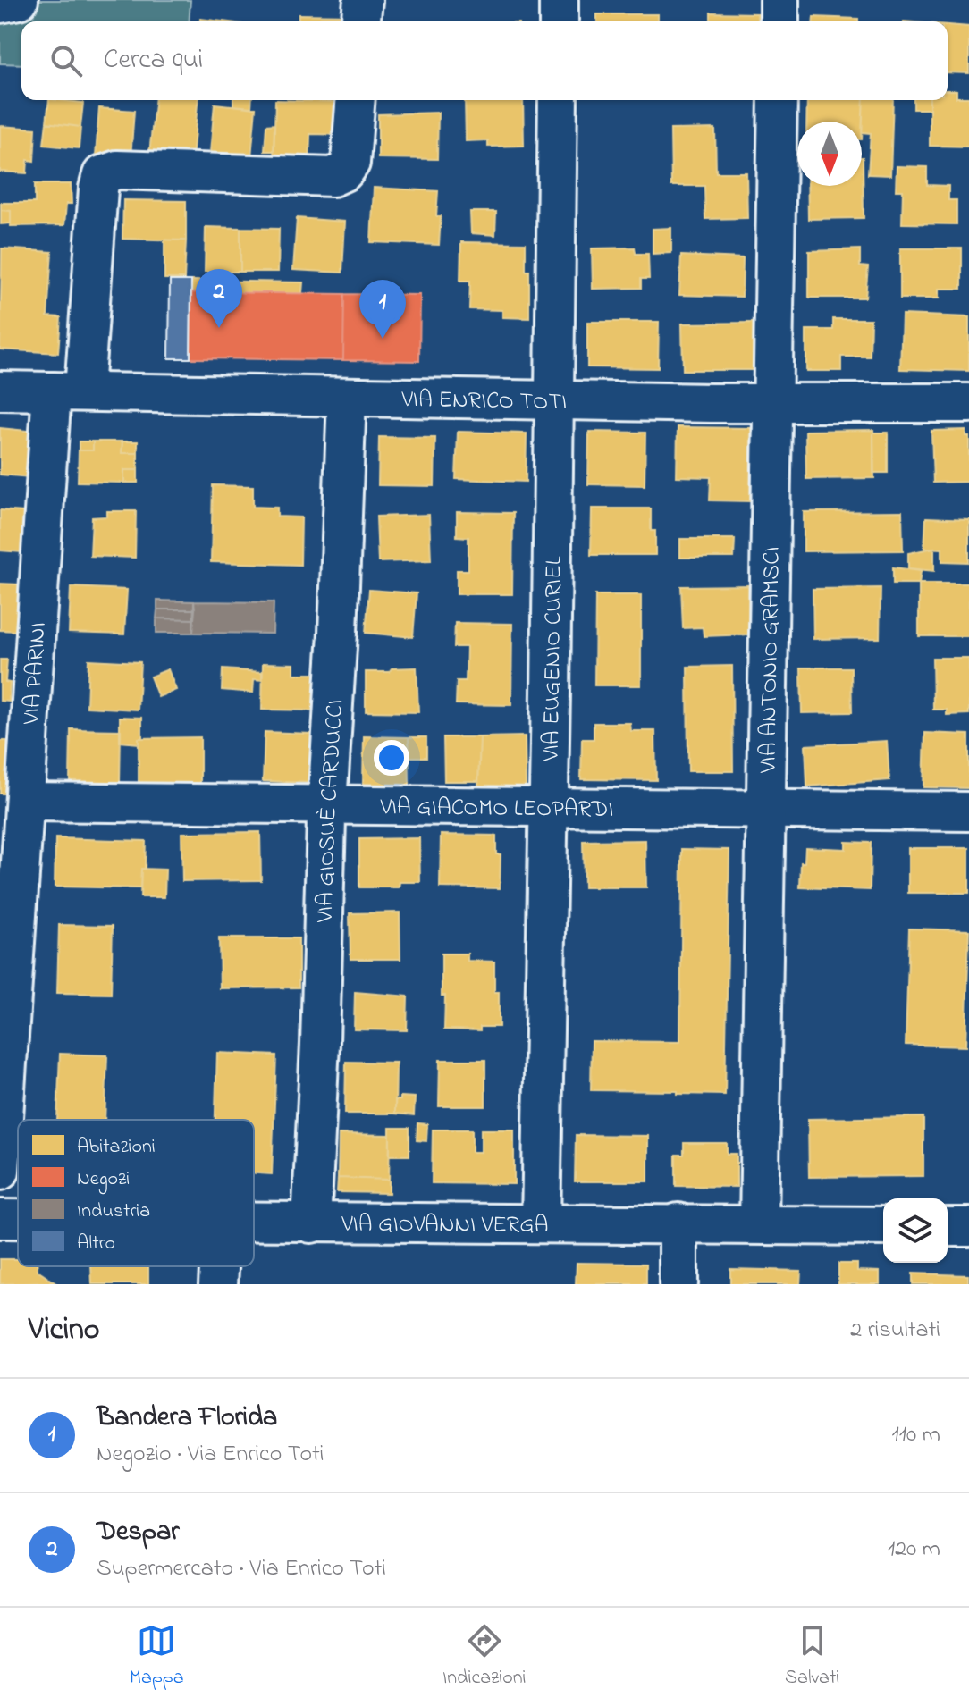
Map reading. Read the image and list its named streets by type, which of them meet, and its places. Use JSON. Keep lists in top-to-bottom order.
{
  "streets": {
    "street": [
      "VIA ENRICO TOTI",
      "VIA EUGENIO CURIEL",
      "VIA ANTONIO GRAMSCI",
      "VIA PARINI",
      "VIA GIACOMO LEOPARDI",
      "VIA GIOSUÈ CARDUCCI",
      "VIA GIOVANNI VERGA"
    ]
  },
  "crossings": [
    ["VIA ENRICO TOTI", "VIA EUGENIO CURIEL"],
    ["VIA ENRICO TOTI", "VIA ANTONIO GRAMSCI"],
    ["VIA ENRICO TOTI", "VIA PARINI"],
    ["VIA ENRICO TOTI", "VIA GIOSUÈ CARDUCCI"],
    ["VIA EUGENIO CURIEL", "VIA GIACOMO LEOPARDI"],
    ["VIA EUGENIO CURIEL", "VIA GIOVANNI VERGA"],
    ["VIA ANTONIO GRAMSCI", "VIA GIACOMO LEOPARDI"],
    ["VIA ANTONIO GRAMSCI", "VIA GIOVANNI VERGA"],
    ["VIA PARINI", "VIA GIACOMO LEOPARDI"],
    ["VIA GIACOMO LEOPARDI", "VIA GIOSUÈ CARDUCCI"],
    ["VIA GIOSUÈ CARDUCCI", "VIA GIOVANNI VERGA"]
  ],
  "legend": [
    "Abitazioni",
    "Negozi",
    "Industria",
    "Altro"
  ],
  "north": "bottom",
  "page": {
    "search": "Cerca qui",
    "pins": ["2", "1"],
    "heading": ["Vicino", "2 risultati"],
    "list": [
      {
        "mark": "1",
        "name": "Bandera Florida",
        "note": "Negozio · Via Enrico Toti",
        "value": "110 m"
      },
      {
        "mark": "2",
        "name": "Despar",
        "note": "Supermercato · Via Enrico Toti",
        "value": "120 m"
      }
    ],
    "nav": ["Mappa", "Indicazioni", "Salvati"]
  }
}
